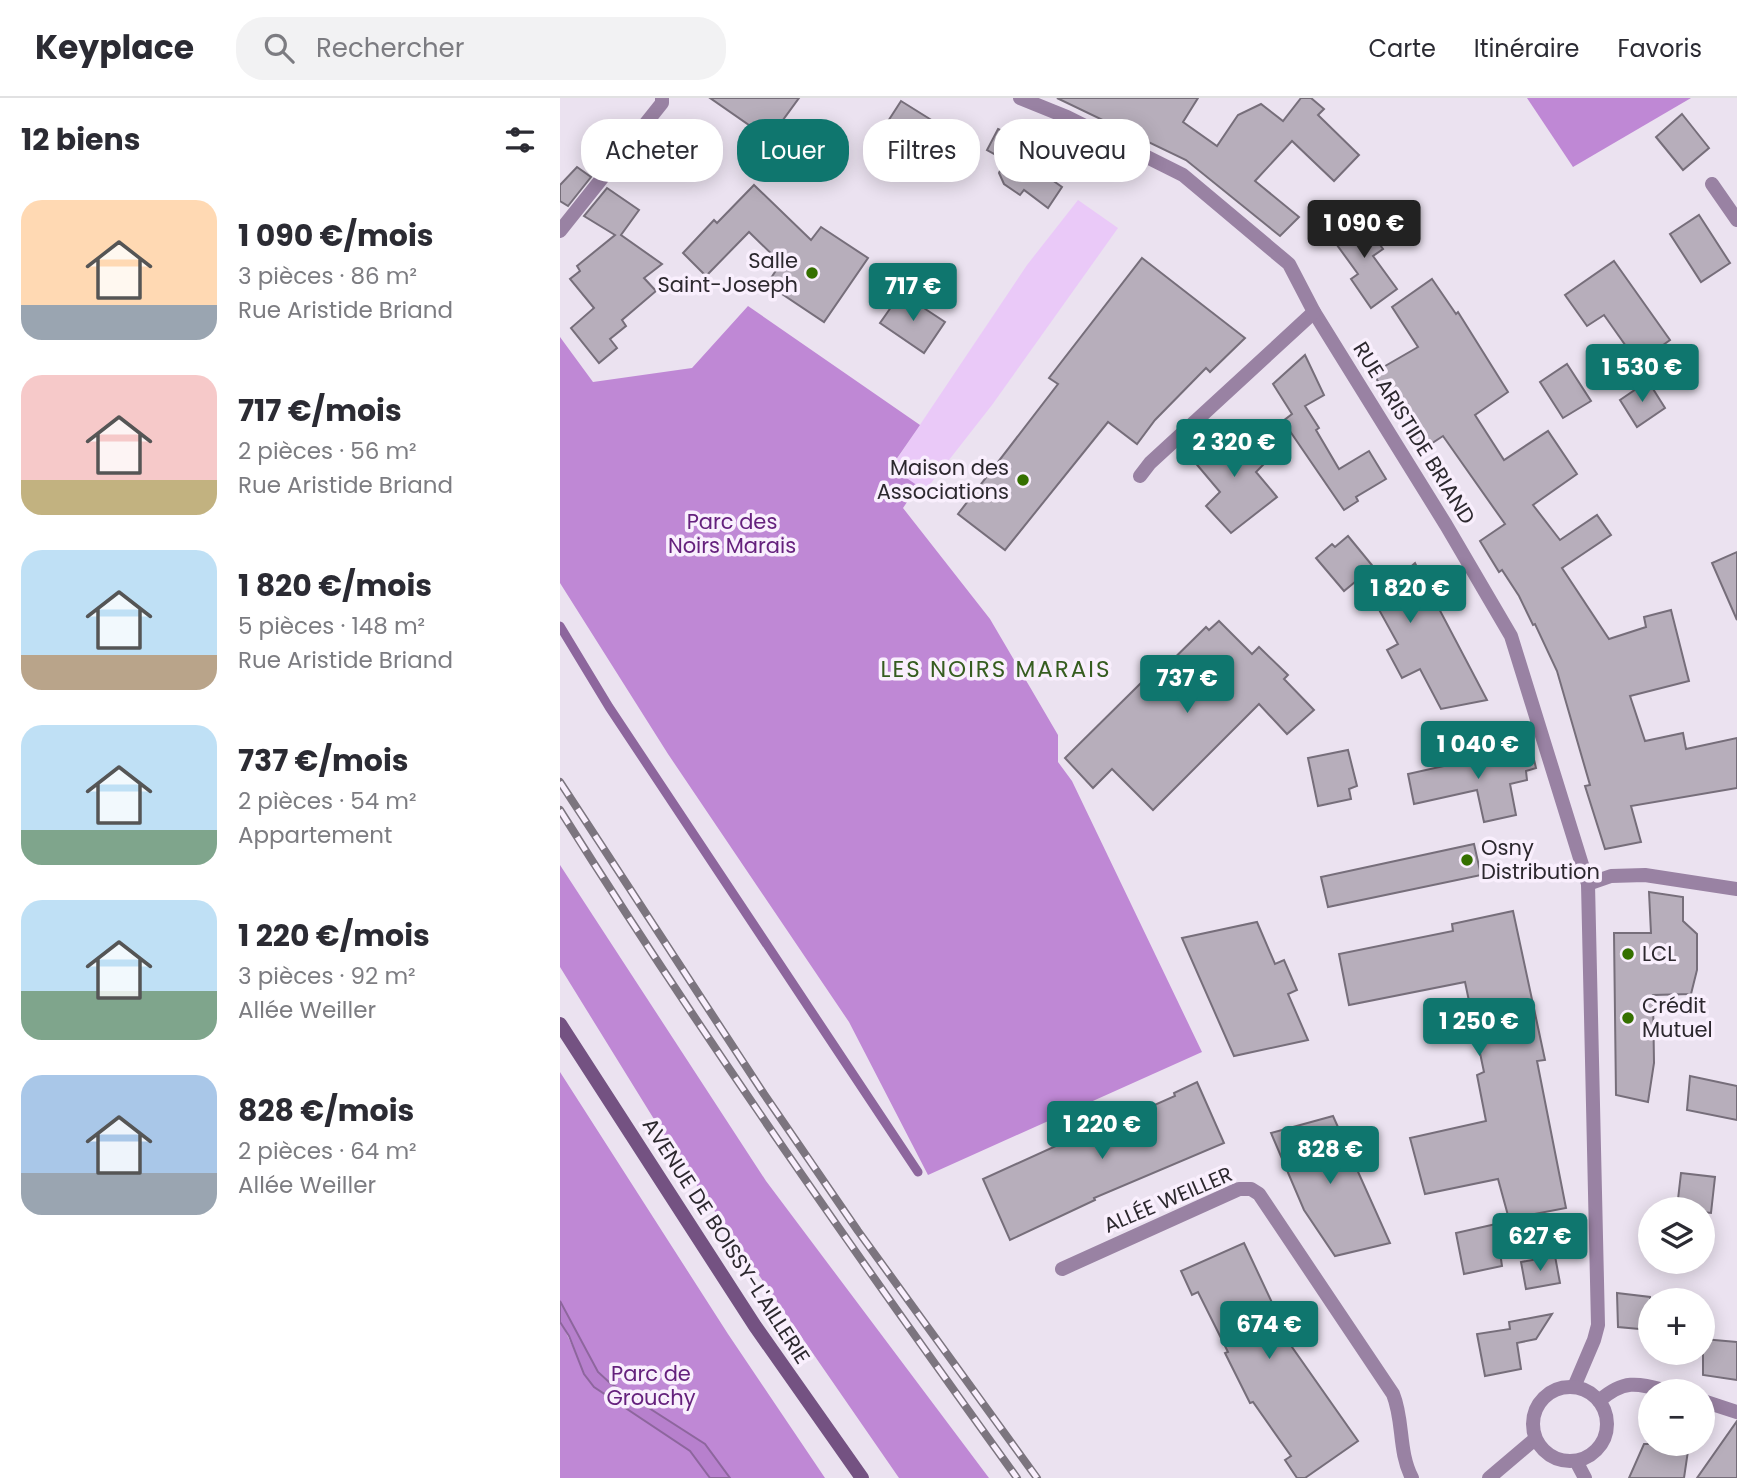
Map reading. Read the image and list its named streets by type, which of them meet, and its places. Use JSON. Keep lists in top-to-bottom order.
{
  "streets": {
    "main road": ["AVENUE DE BOISSY-L'AILLERIE"],
    "street": ["RUE ARISTIDE BRIAND", "ALLÉE WEILLER"]
  },
  "districts": ["LES NOIRS MARAIS"],
  "parks": ["Parc des Noirs Marais", "Parc de Grouchy"],
  "places": [
    "Salle Saint-Joseph",
    "Maison des Associations",
    "Osny Distribution",
    "LCL",
    "Crédit Mutuel"
  ],
  "page": {
    "header": "Keyplace",
    "search": "Rechercher",
    "nav": ["Carte", "Itinéraire", "Favoris"],
    "heading": "12 biens",
    "chip": [
      "Acheter",
      "Louer",
      "Filtres",
      "Nouveau"
    ],
    "list": [
      {
        "name": "1 090 €/mois",
        "note": "3 pièces · 86 m² · Rue Aristide Briand"
      },
      {
        "name": "717 €/mois",
        "note": "2 pièces · 56 m² · Rue Aristide Briand"
      },
      {
        "name": "1 820 €/mois",
        "note": "5 pièces · 148 m² · Rue Aristide Briand"
      },
      {
        "name": "737 €/mois",
        "note": "2 pièces · 54 m² · Appartement"
      },
      {
        "name": "1 220 €/mois",
        "note": "3 pièces · 92 m² · Allée Weiller"
      },
      {
        "name": "828 €/mois",
        "note": "2 pièces · 64 m² · Allée Weiller"
      }
    ],
    "price": [
      "1 090 €",
      "717 €",
      "1 530 €",
      "2 320 €",
      "1 820 €",
      "737 €",
      "1 040 €",
      "1 250 €",
      "1 220 €",
      "828 €",
      "627 €",
      "674 €"
    ],
    "map_buttons": ["+", "−"]
  }
}
